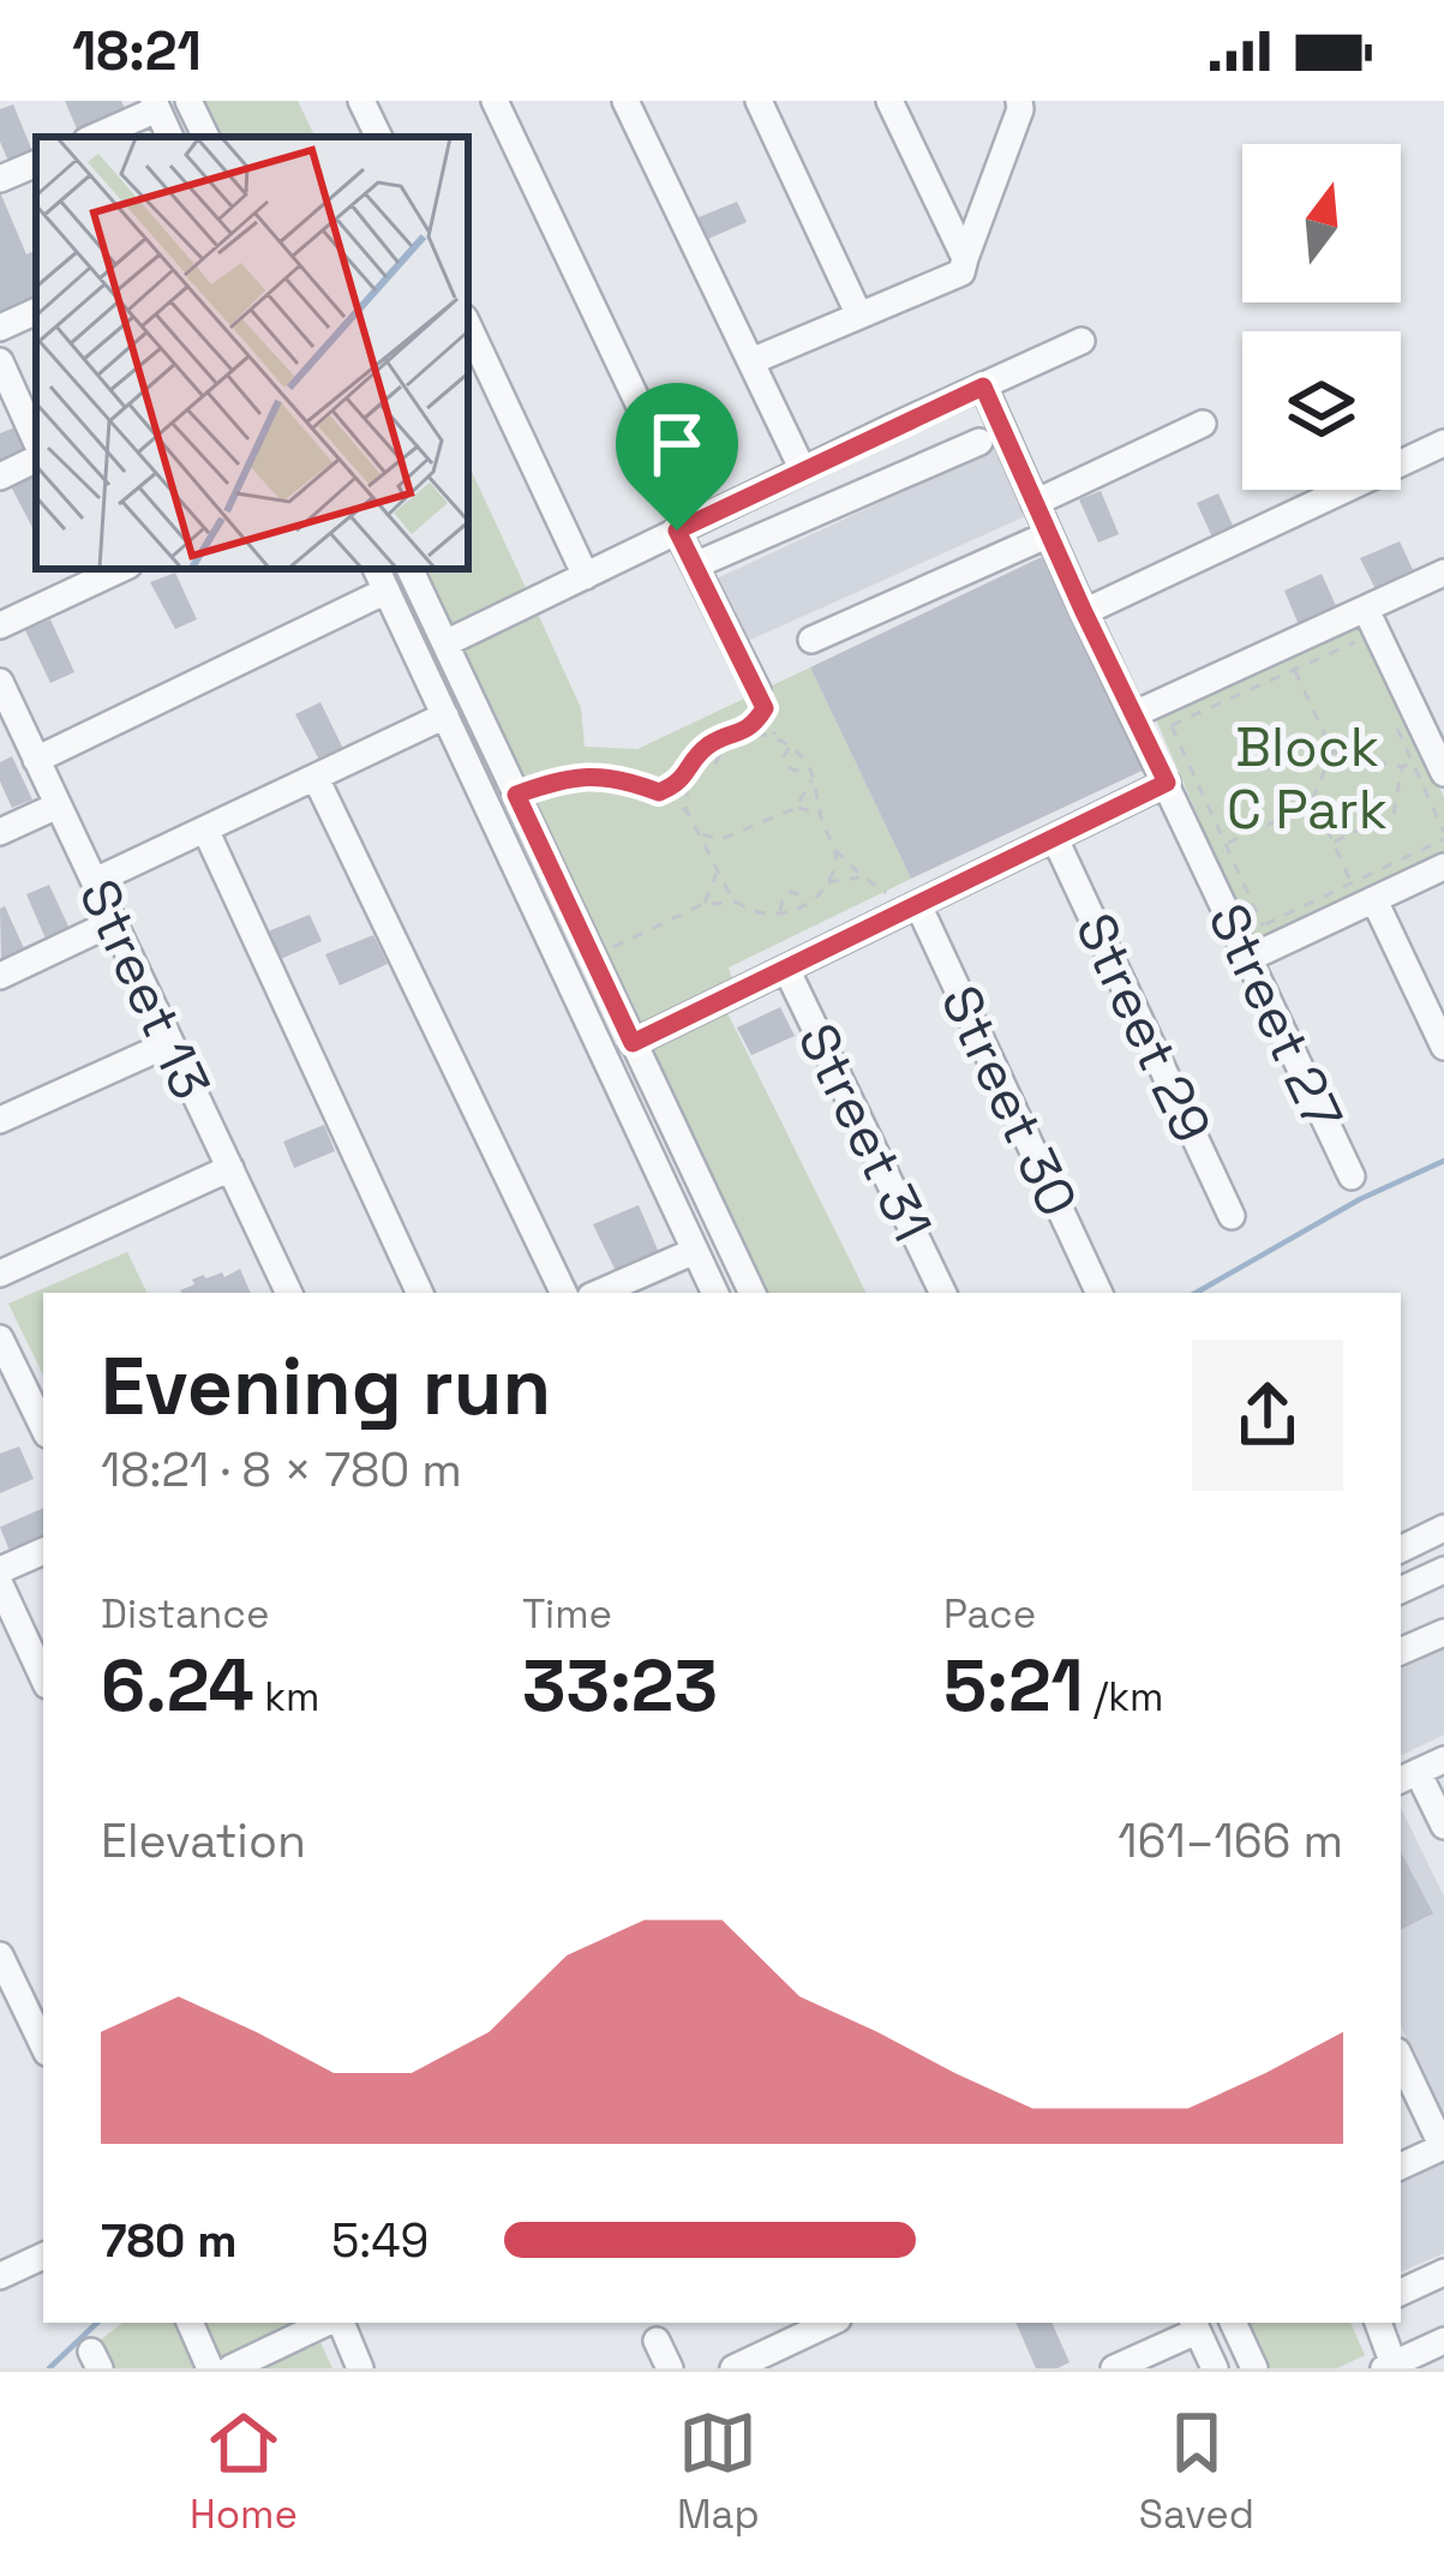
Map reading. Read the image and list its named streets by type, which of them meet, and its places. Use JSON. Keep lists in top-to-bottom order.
{
  "streets": {
    "street": [
      "Street 13",
      "Street 27",
      "Street 29",
      "Street 30",
      "Street 31"
    ]
  },
  "parks": ["Block C Park"],
  "north": "top",
  "page": {
    "status": "18:21",
    "heading": ["Evening run", "18:21 · 8 × 780 m"],
    "stats": [
      ["Distance", "6.24 km"],
      ["Time", "33:23"],
      ["Pace", "5:21 /km"]
    ],
    "chart": ["Elevation", "161–166 m"],
    "list": [
      {
        "name": "780 m",
        "note": "5:49"
      }
    ],
    "tabs": ["Home", "Map", "Saved"]
  }
}
